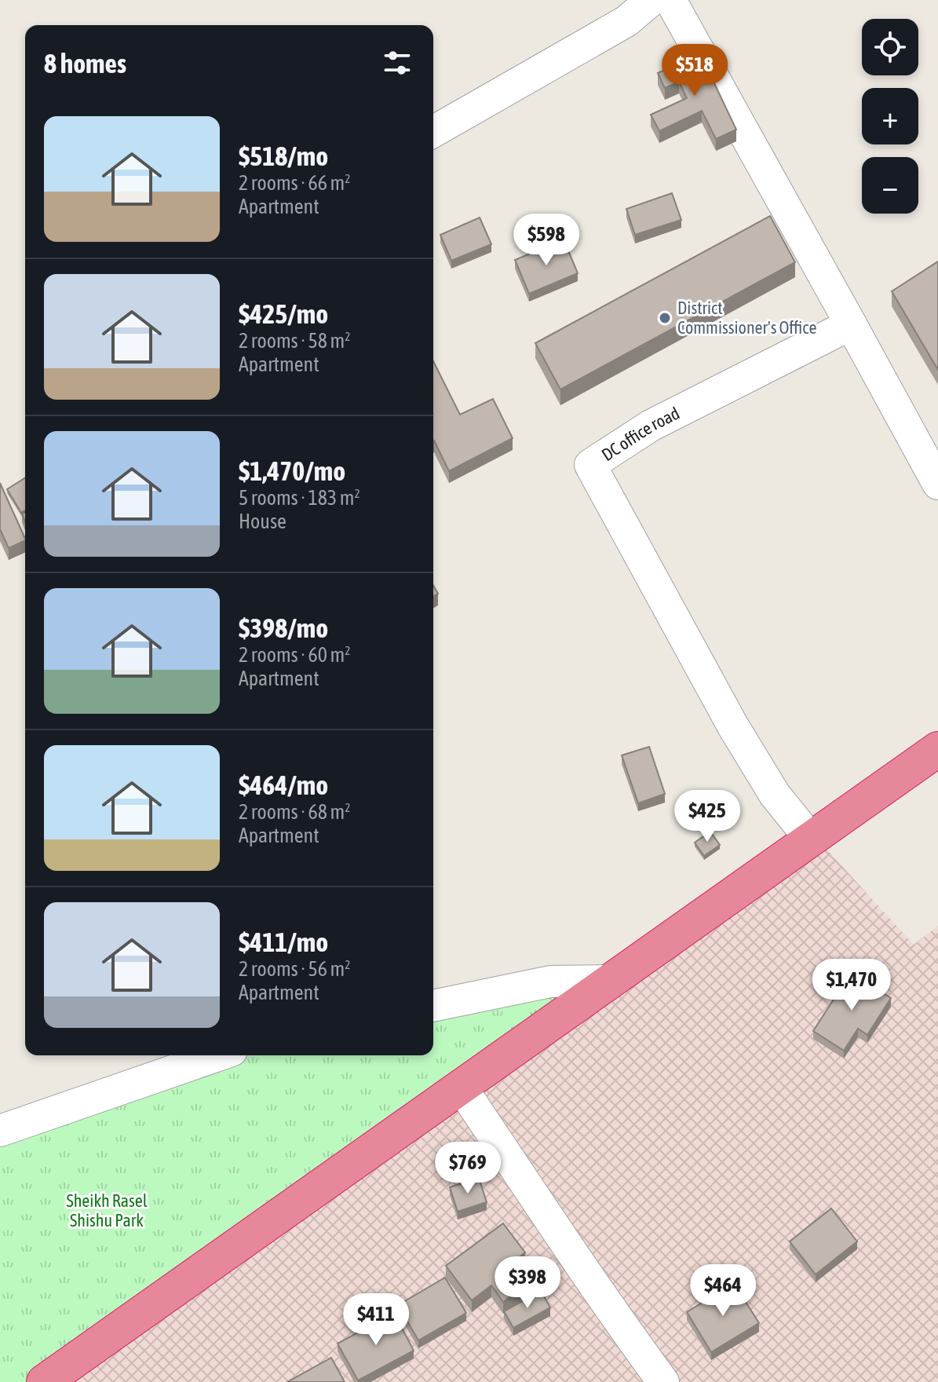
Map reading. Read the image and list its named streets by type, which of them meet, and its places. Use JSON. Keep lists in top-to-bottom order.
{
  "streets": {
    "street": ["DC office road"]
  },
  "parks": ["Sheikh Rasel Shishu Park"],
  "places": ["District Commissioner's Office"],
  "page": {
    "map_buttons": ["+", "−"],
    "heading": "8 homes",
    "price": [
      "$518",
      "$598",
      "$425",
      "$1,470",
      "$769",
      "$398",
      "$464",
      "$411"
    ],
    "list": [
      {
        "name": "$518/mo",
        "note": "2 rooms · 66 m² · Apartment"
      },
      {
        "name": "$425/mo",
        "note": "2 rooms · 58 m² · Apartment"
      },
      {
        "name": "$1,470/mo",
        "note": "5 rooms · 183 m² · House"
      },
      {
        "name": "$398/mo",
        "note": "2 rooms · 60 m² · Apartment"
      },
      {
        "name": "$464/mo",
        "note": "2 rooms · 68 m² · Apartment"
      },
      {
        "name": "$411/mo",
        "note": "2 rooms · 56 m² · Apartment"
      }
    ]
  }
}
